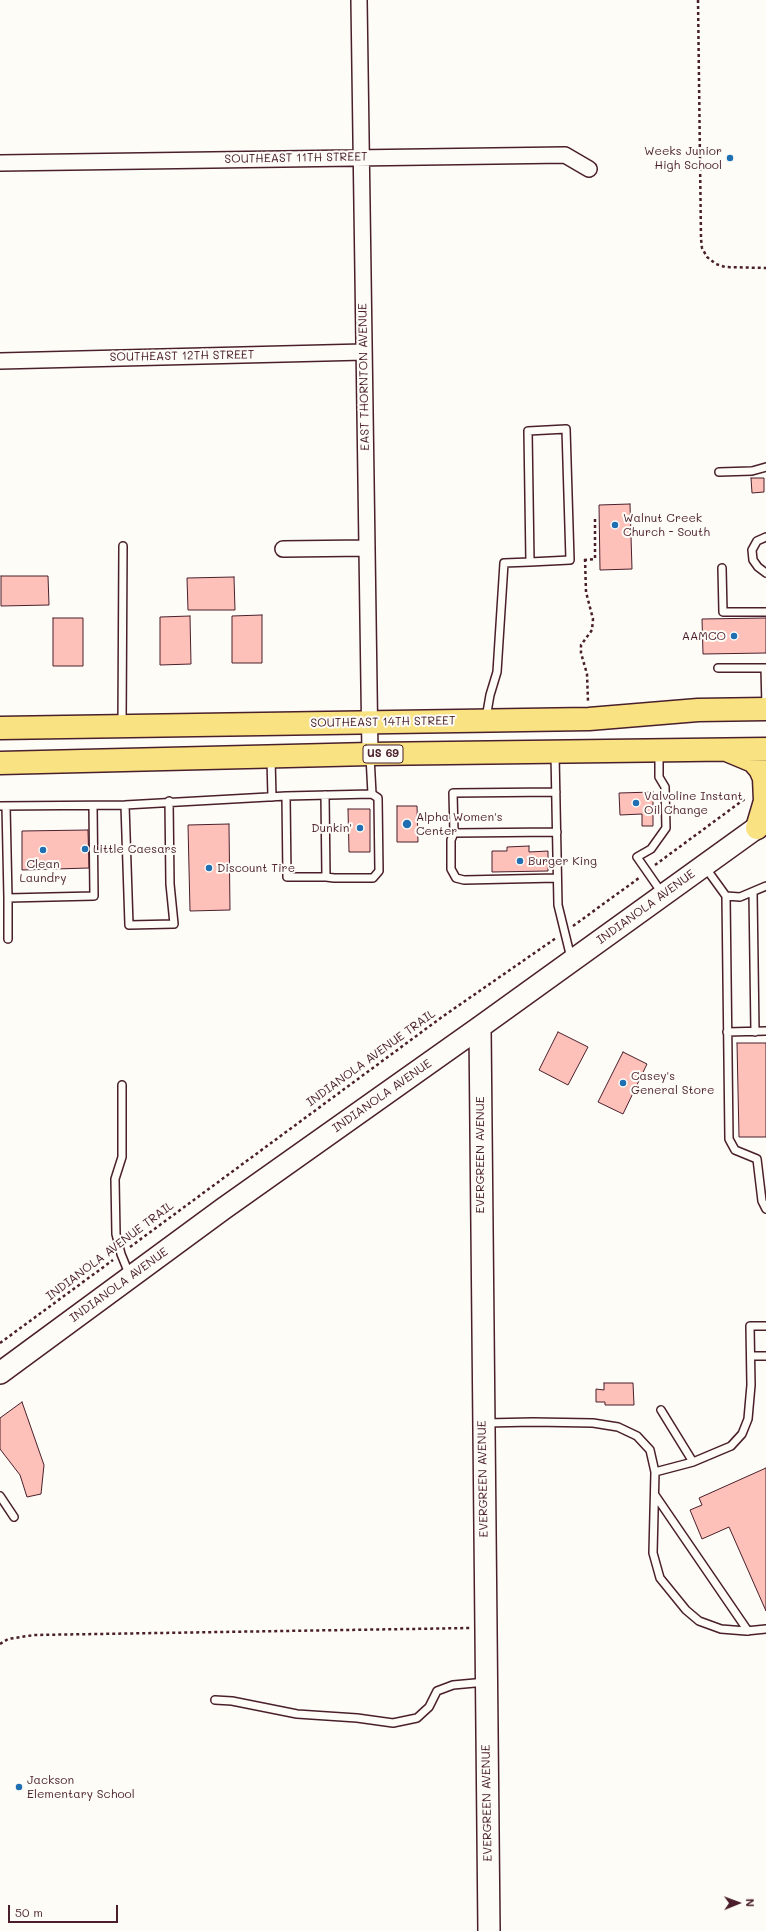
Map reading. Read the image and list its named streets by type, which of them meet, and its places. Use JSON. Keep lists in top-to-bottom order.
{
  "streets": {
    "main road": [
      "SOUTHEAST 14TH STREET",
      "US 69",
      "INDIANOLA AVENUE",
      "EVERGREEN AVENUE"
    ],
    "street": ["SOUTHEAST 11TH STREET", "SOUTHEAST 12TH STREET", "EAST THORNTON AVENUE"],
    "path": ["INDIANOLA AVENUE TRAIL"]
  },
  "crossings": [
    ["SOUTHEAST 11TH STREET", "EAST THORNTON AVENUE"],
    ["SOUTHEAST 12TH STREET", "EAST THORNTON AVENUE"],
    ["EAST THORNTON AVENUE", "SOUTHEAST 14TH STREET"],
    ["EAST THORNTON AVENUE", "US 69"],
    ["INDIANOLA AVENUE", "EVERGREEN AVENUE"]
  ],
  "places": [
    "Weeks Junior High School",
    "Walnut Creek Church - South",
    "AAMCO",
    "Valvoline Instant Oil Change",
    "Alpha Women's Center",
    "Dunkin'",
    "Little Caesars",
    "Clean Laundry",
    "Burger King",
    "Discount Tire",
    "Casey's General Store",
    "Jackson Elementary School"
  ],
  "scale_bar": "50 m",
  "north": "right"
}
